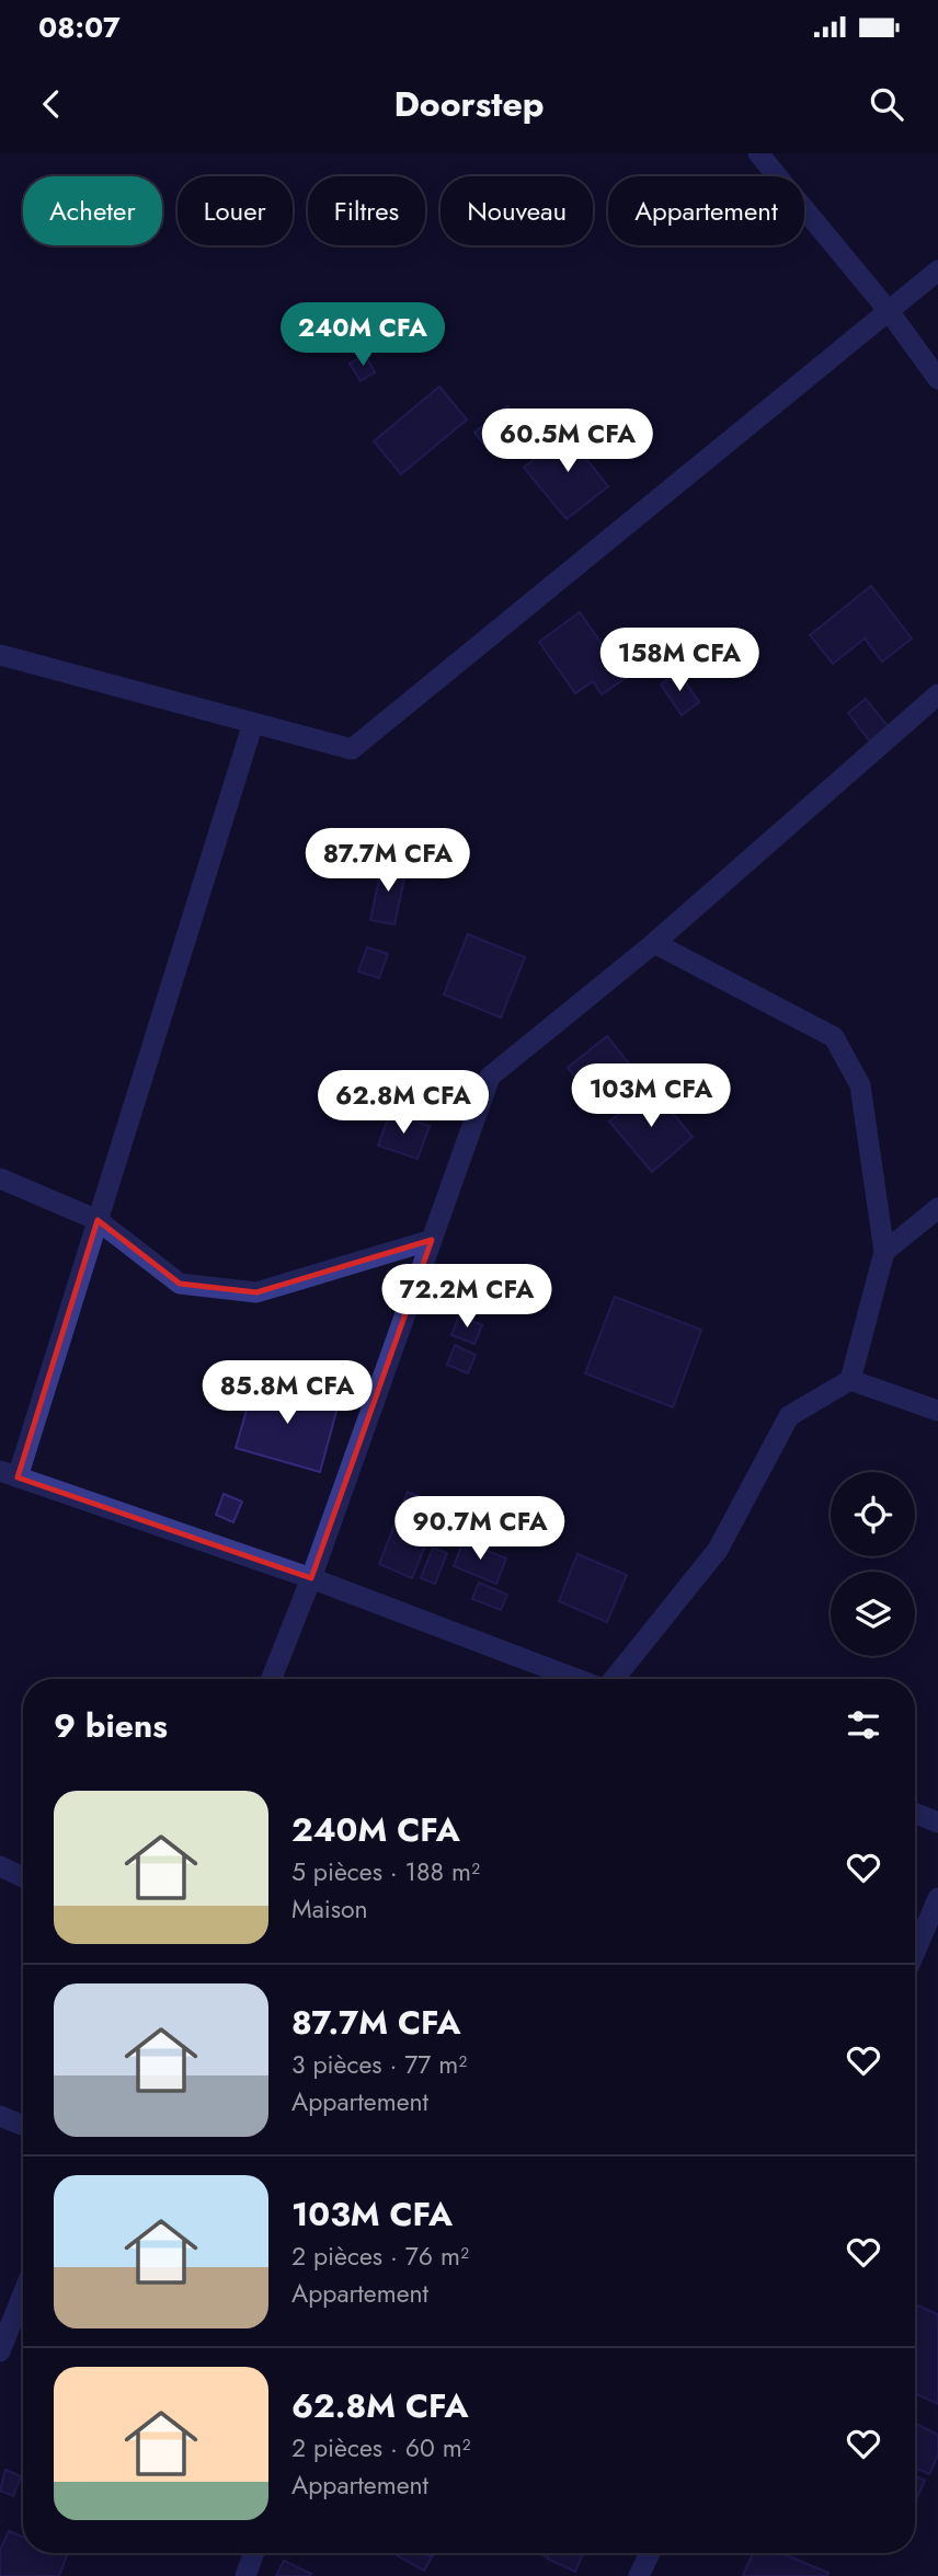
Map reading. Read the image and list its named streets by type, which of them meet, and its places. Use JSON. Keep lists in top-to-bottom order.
{
  "page": {
    "status": "08:07",
    "header": "Doorstep",
    "chip": [
      "Acheter",
      "Louer",
      "Filtres",
      "Nouveau",
      "Appartement"
    ],
    "price": [
      "240M CFA",
      "60.5M CFA",
      "158M CFA",
      "87.7M CFA",
      "103M CFA",
      "62.8M CFA",
      "72.2M CFA",
      "85.8M CFA",
      "90.7M CFA"
    ],
    "heading": "9 biens",
    "list": [
      {
        "name": "240M CFA",
        "note": "5 pièces · 188 m² · Maison"
      },
      {
        "name": "87.7M CFA",
        "note": "3 pièces · 77 m² · Appartement"
      },
      {
        "name": "103M CFA",
        "note": "2 pièces · 76 m² · Appartement"
      },
      {
        "name": "62.8M CFA",
        "note": "2 pièces · 60 m² · Appartement"
      }
    ]
  }
}
